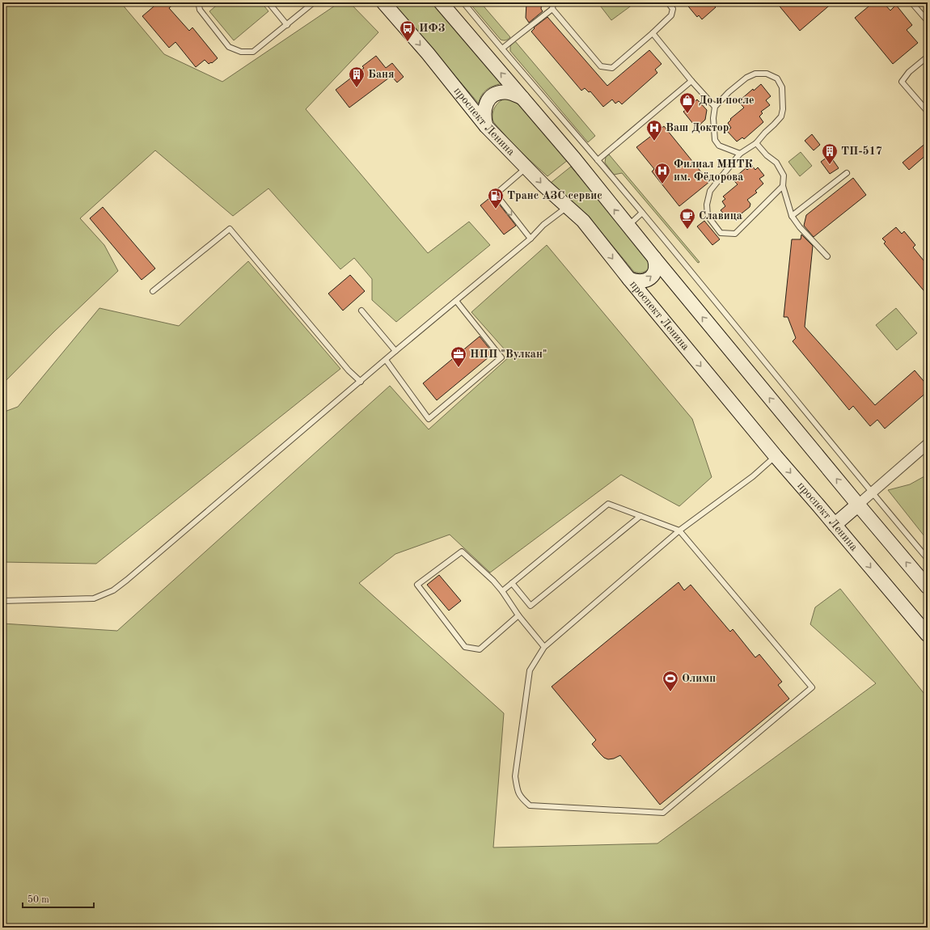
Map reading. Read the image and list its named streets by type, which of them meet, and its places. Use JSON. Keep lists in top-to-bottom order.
{
  "streets": {
    "main road": ["проспект Ленина"]
  },
  "places": {
    "bus stop": ["ИФЗ"],
    "building": ["Баня", "ТП-517"],
    "shop": ["До и после"],
    "hospital": ["Ваш Доктор", "Филиал МНТК им. Фёдорова"],
    "fuel station": ["Транс АЗС сервис"],
    "cafe": ["Славица"],
    "office": ["НПП \"Вулкан\""],
    "sports": ["Олимп"]
  },
  "scale_bar": "50 m"
}
